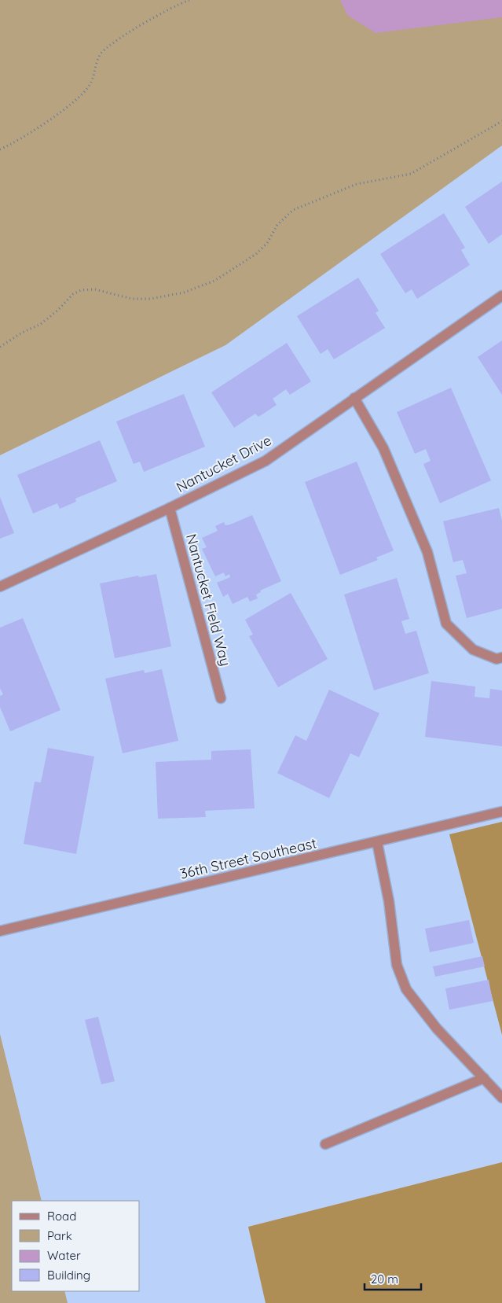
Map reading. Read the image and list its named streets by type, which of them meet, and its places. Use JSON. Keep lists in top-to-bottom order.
{
  "streets": {
    "street": ["Nantucket Drive", "Nantucket Field Way", "36th Street Southeast"]
  },
  "crossings": [
    ["Nantucket Drive", "Nantucket Field Way"]
  ],
  "legend": [
    "Road",
    "Park",
    "Water",
    "Building"
  ],
  "scale_bar": "20 m"
}
